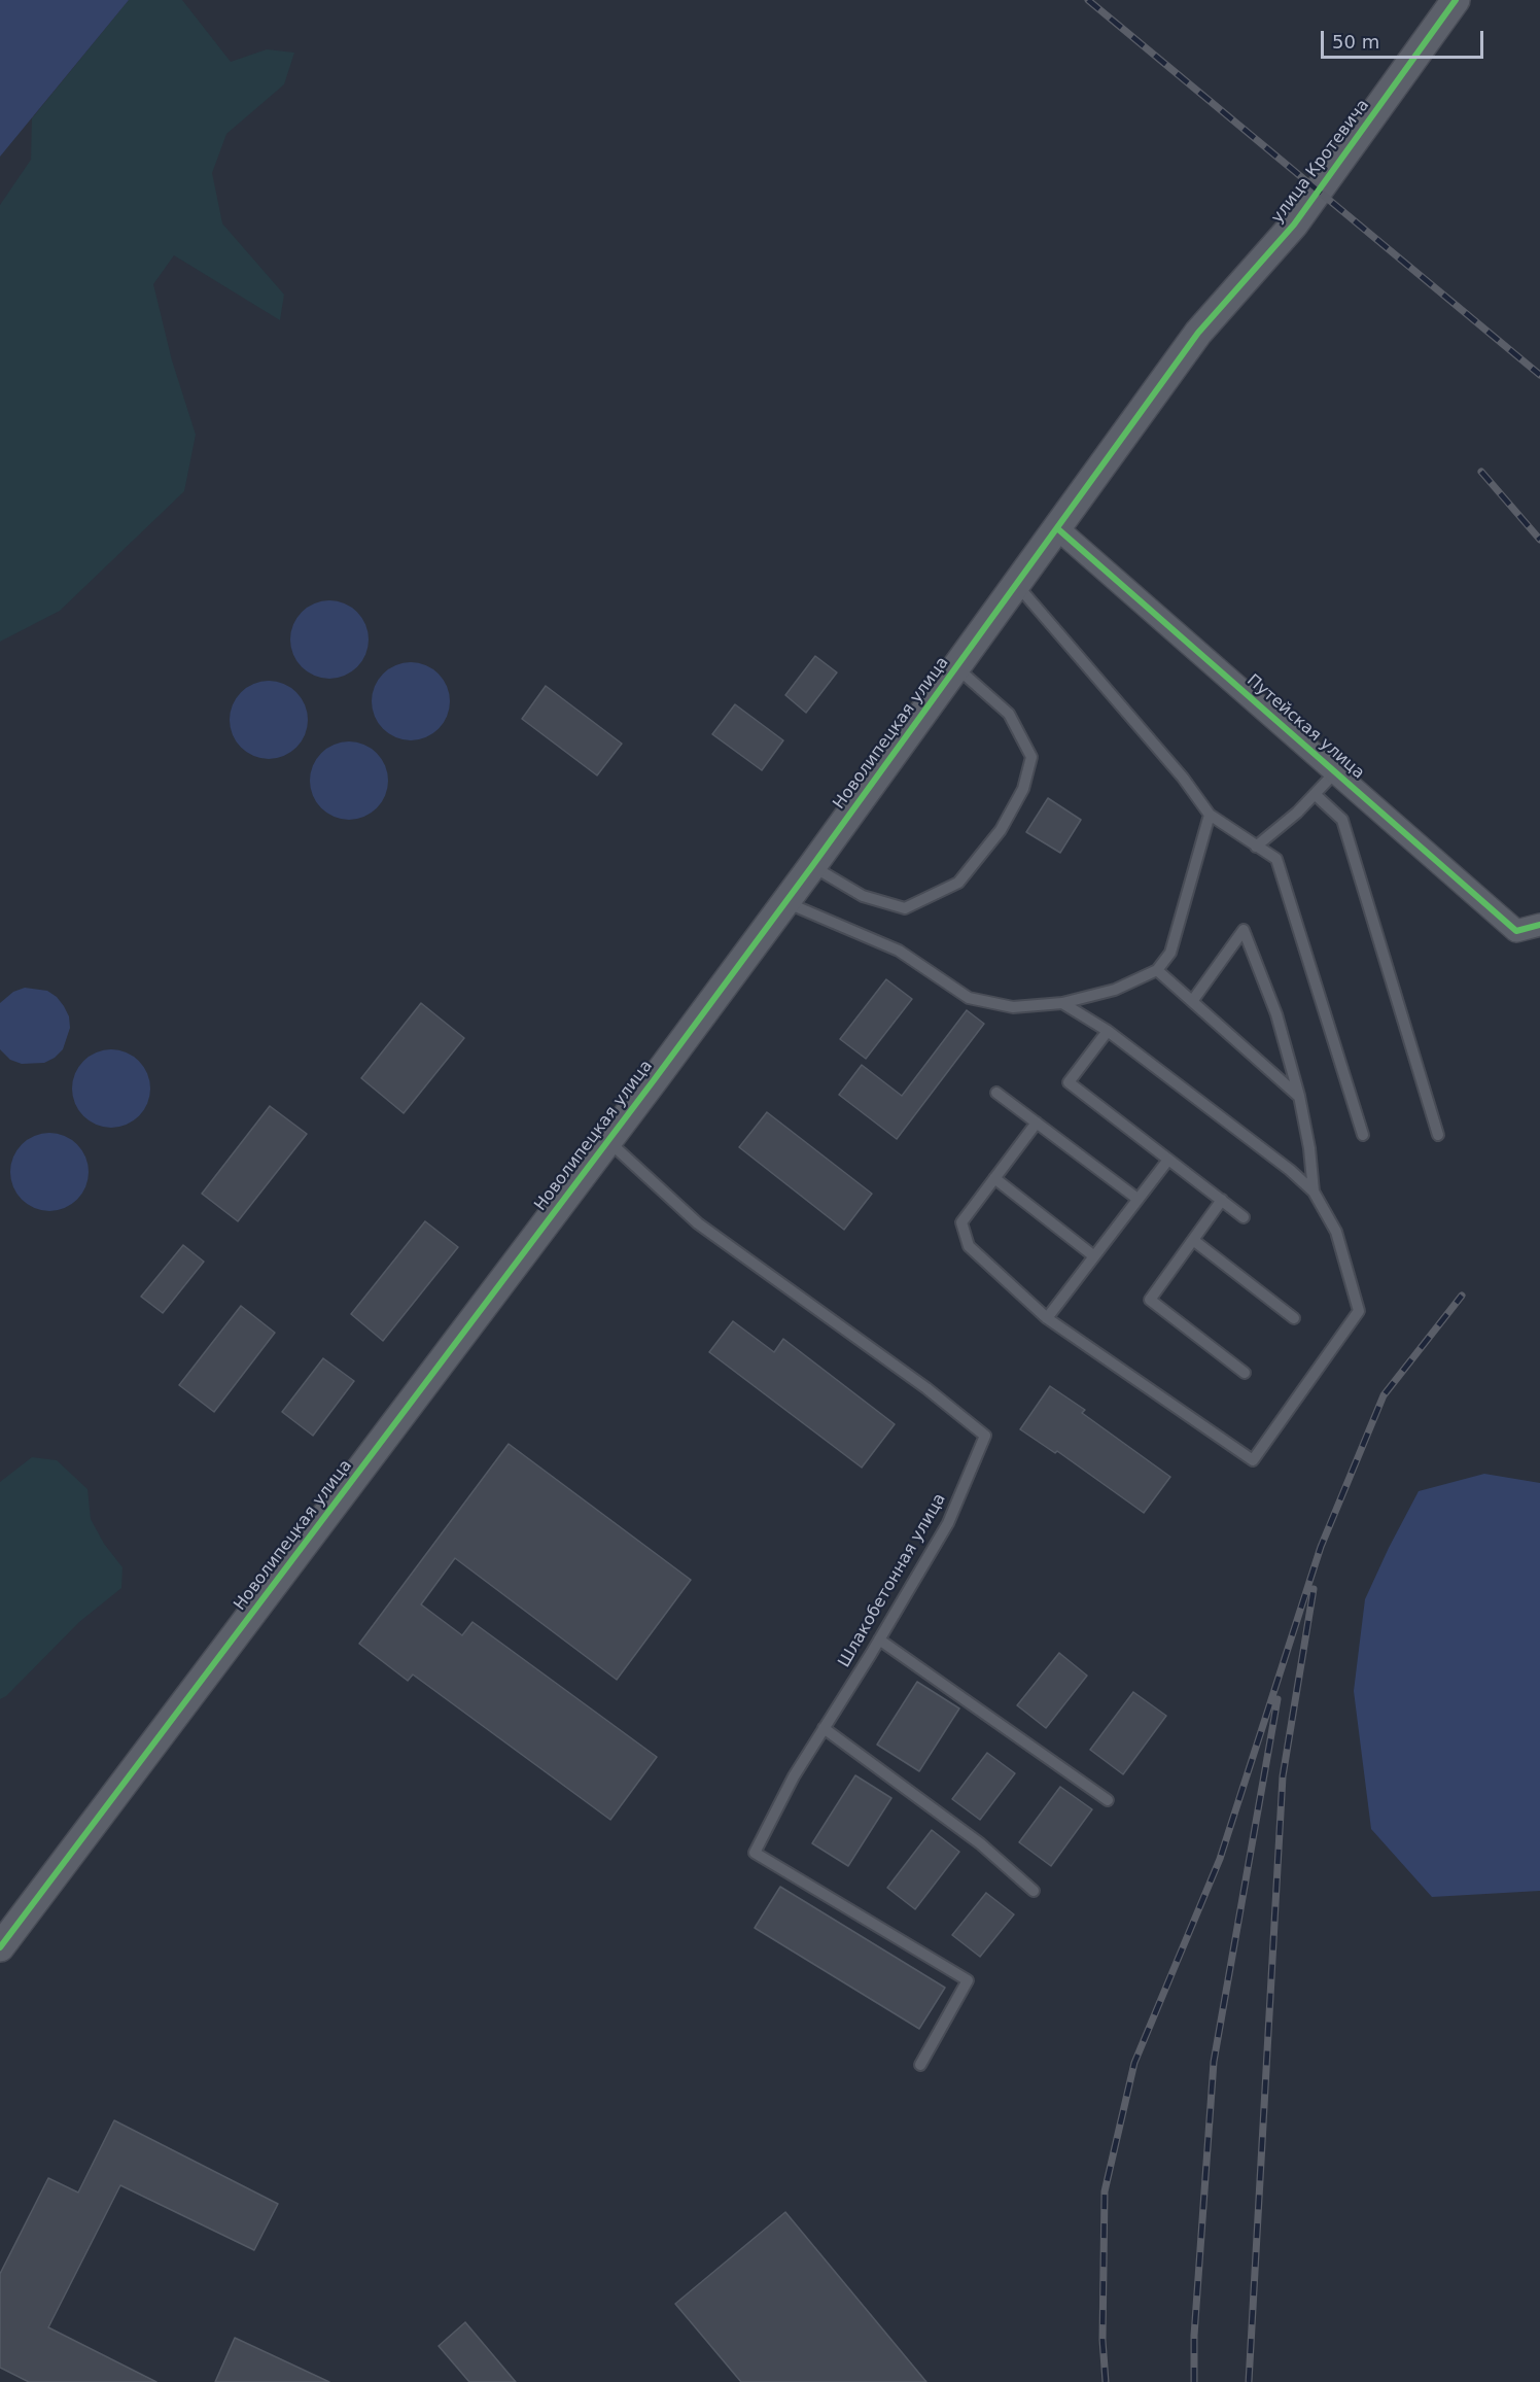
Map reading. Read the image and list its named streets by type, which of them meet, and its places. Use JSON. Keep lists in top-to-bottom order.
{
  "streets": {
    "street": ["улица Кротевича", "Путейская улица", "Новолипецкая улица"],
    "lane": ["Шлакобетонная улица"]
  },
  "crossings": [
    ["улица Кротевича", "Новолипецкая улица"],
    ["Путейская улица", "Новолипецкая улица"],
    ["Новолипецкая улица", "Шлакобетонная улица"]
  ],
  "scale_bar": "50 m"
}
